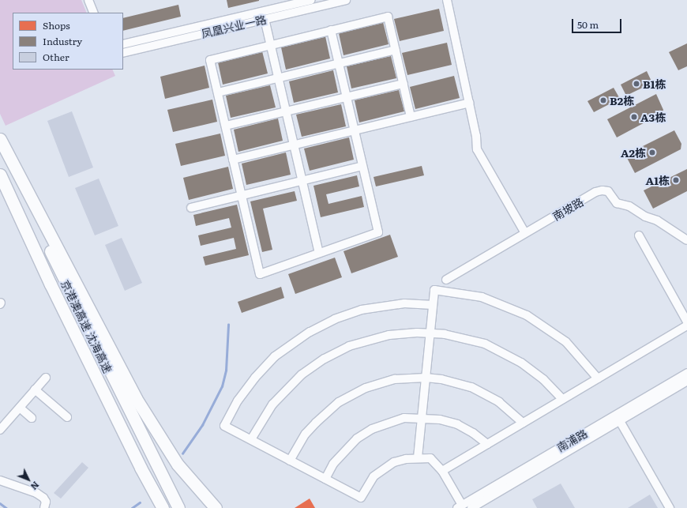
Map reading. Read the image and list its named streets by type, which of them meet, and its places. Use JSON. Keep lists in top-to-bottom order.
{
  "streets": {
    "highway": ["京港澳高速 沈海高速"],
    "street": ["凤凰兴业一路", "南坡路", "南浦路"]
  },
  "places": [
    "B1栋",
    "B2栋",
    "A3栋",
    "A2栋",
    "A1栋"
  ],
  "legend": ["Shops", "Industry", "Other"],
  "scale_bar": "50 m",
  "north": "bottom right"
}
